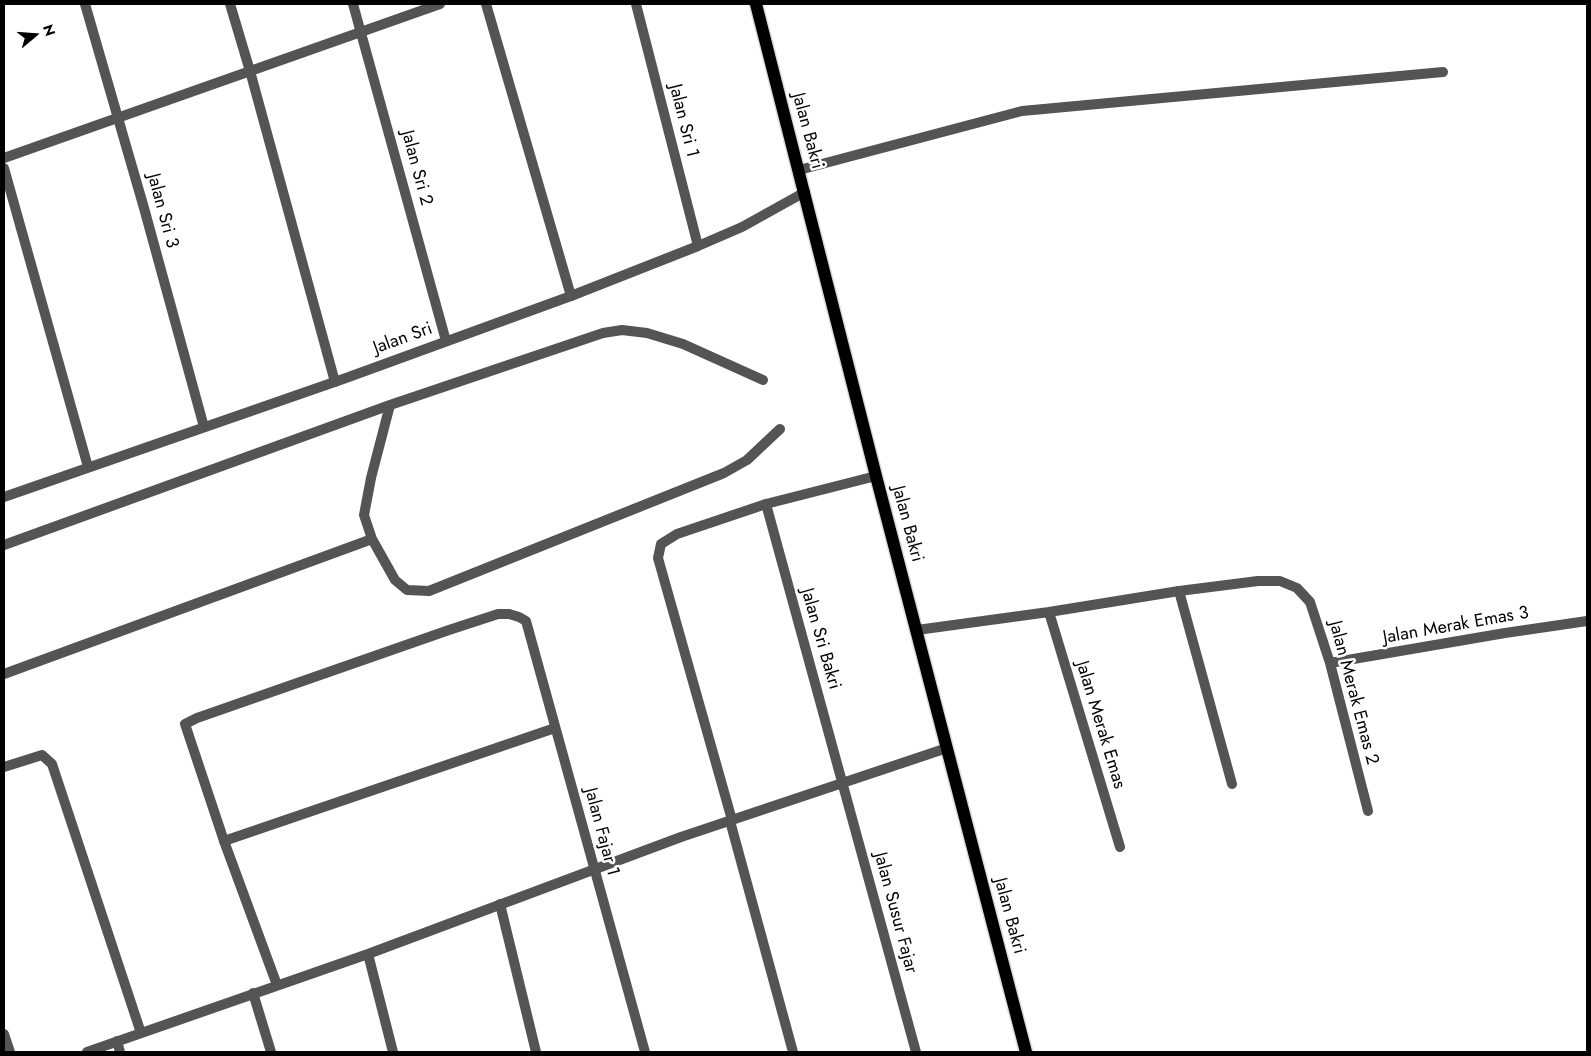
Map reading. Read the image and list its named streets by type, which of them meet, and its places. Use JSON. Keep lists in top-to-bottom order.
{
  "streets": {
    "main road": ["Jalan Bakri"],
    "street": [
      "Jalan Sri 1",
      "Jalan Sri 2",
      "Jalan Sri 3",
      "Jalan Sri",
      "Jalan Merak Emas 3",
      "Jalan Sri Bakri",
      "Jalan Merak Emas 2",
      "Jalan Merak Emas",
      "Jalan Fajar 1",
      "Jalan Susur Fajar"
    ]
  },
  "crossings": [
    ["Jalan Sri 1", "Jalan Sri"],
    ["Jalan Bakri", "Jalan Sri"],
    ["Jalan Sri 2", "Jalan Sri"],
    ["Jalan Sri 3", "Jalan Sri"],
    ["Jalan Merak Emas 3", "Jalan Merak Emas 2"],
    ["Jalan Sri Bakri", "Jalan Susur Fajar"]
  ],
  "north": "right"
}
